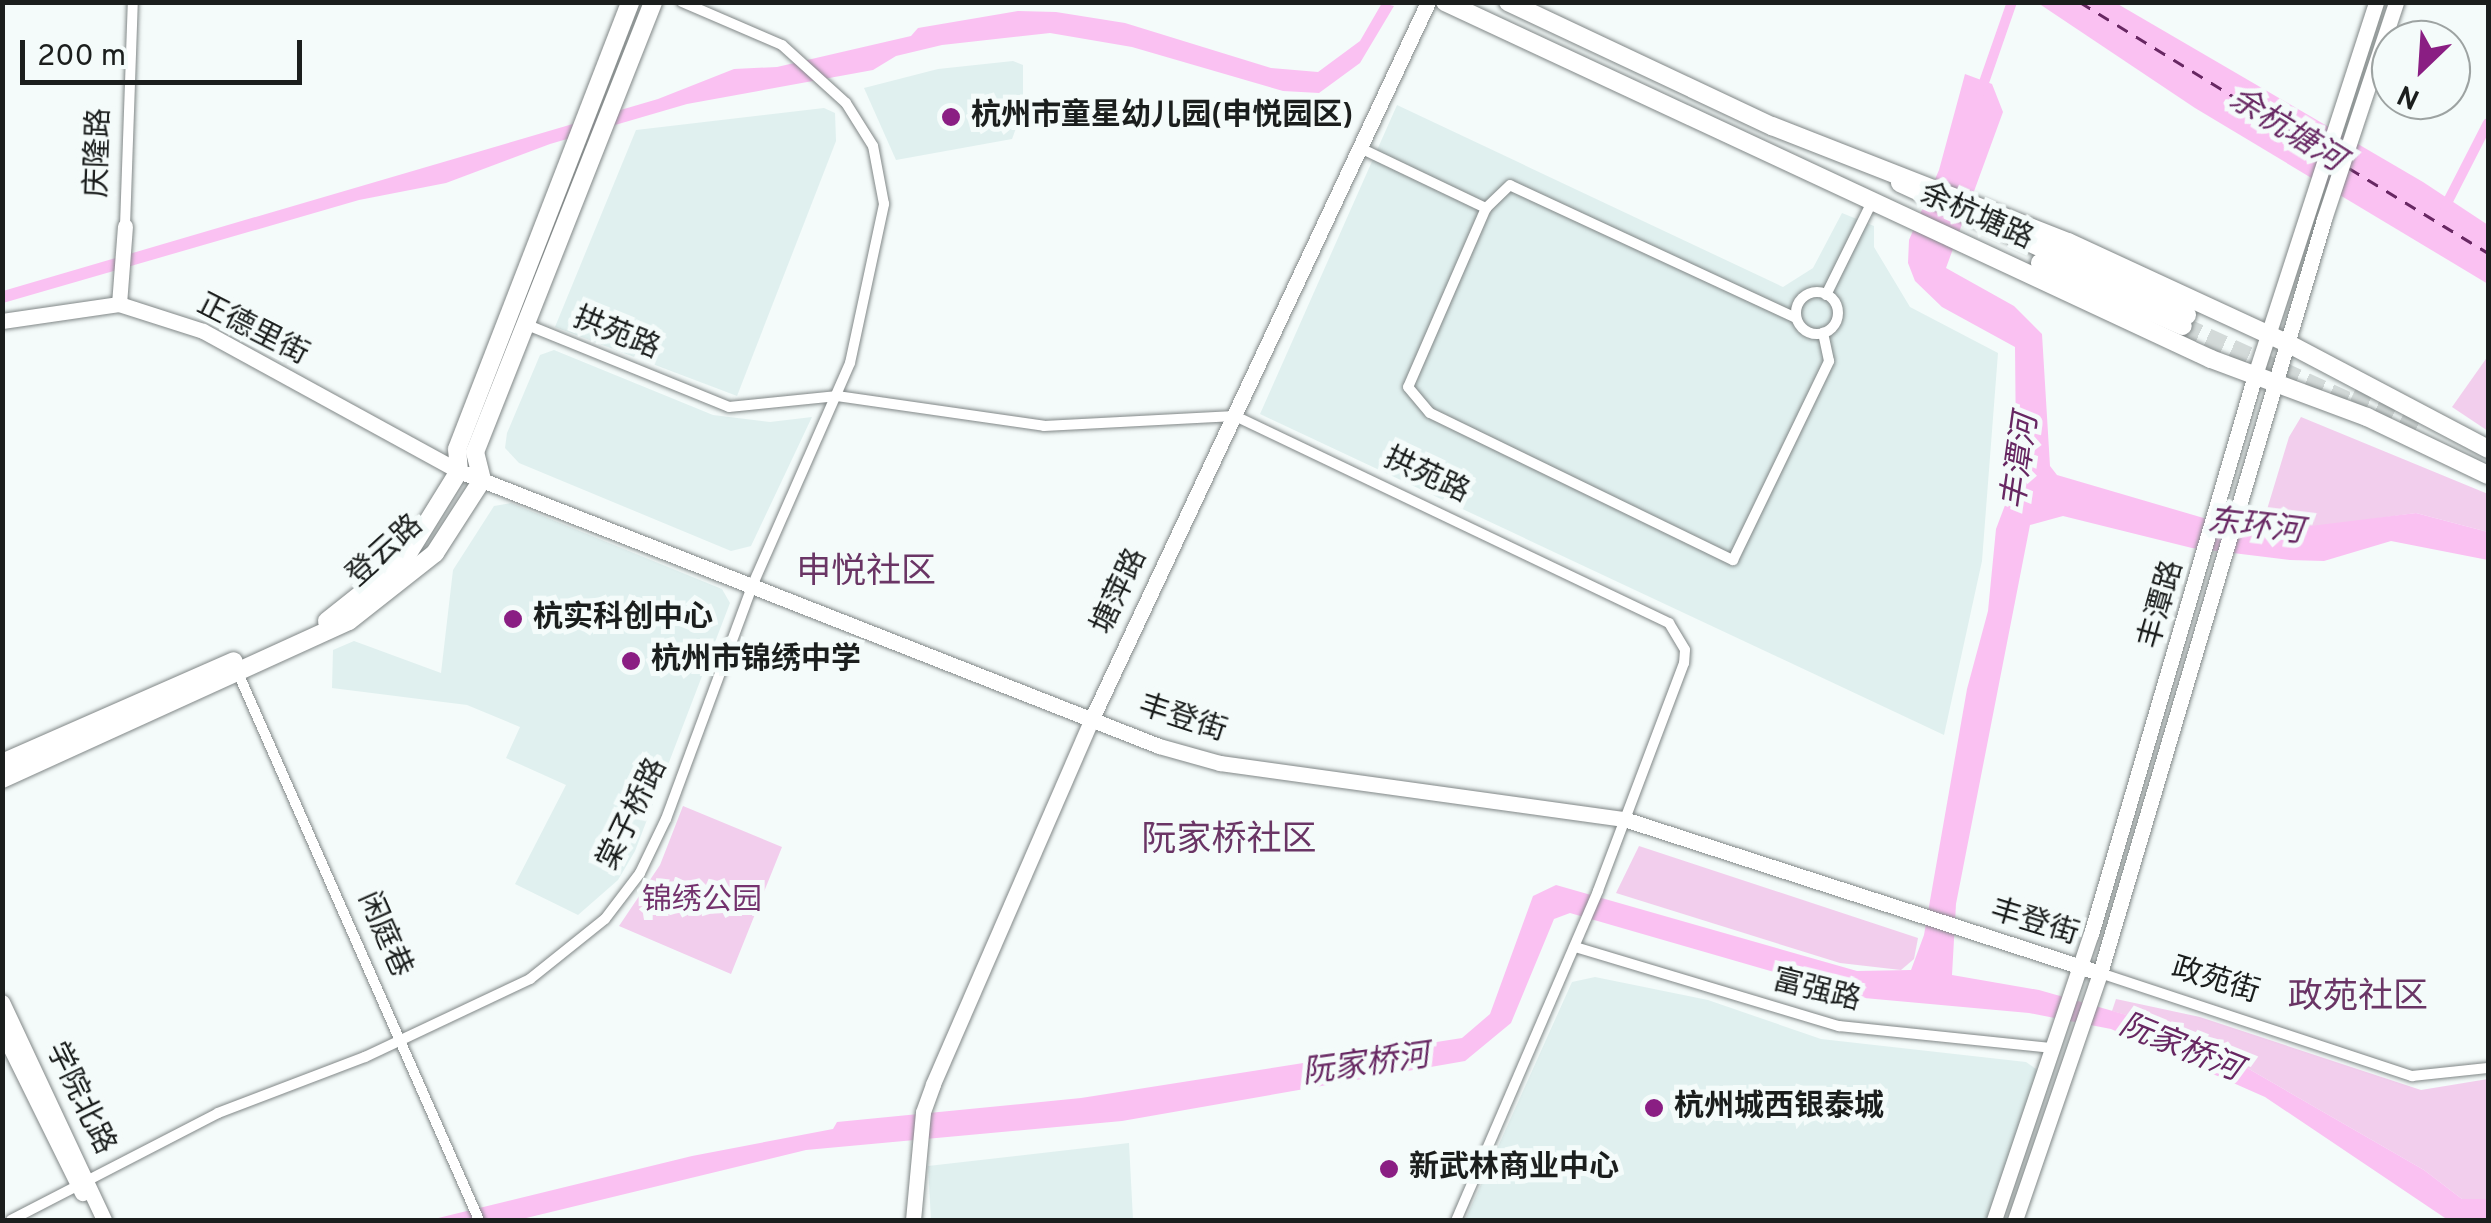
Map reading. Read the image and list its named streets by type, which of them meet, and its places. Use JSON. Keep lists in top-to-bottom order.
{
  "streets": {
    "main road": ["余杭塘路", "登云路"],
    "street": [
      "庆隆路",
      "正德里街",
      "拱苑路",
      "塘萍路",
      "丰潭路",
      "丰登街",
      "棠子桥路",
      "闲庭巷",
      "政苑街",
      "富强路",
      "学院北路"
    ]
  },
  "crossings": [
    ["庆隆路", "正德里街"],
    ["余杭塘路", "丰潭路"],
    ["正德里街", "登云路"],
    ["正德里街", "丰登街"],
    ["拱苑路", "塘萍路"],
    ["拱苑路", "丰登街"],
    ["拱苑路", "棠子桥路"],
    ["拱苑路", "富强路"],
    ["登云路", "丰登街"],
    ["登云路", "闲庭巷"],
    ["塘萍路", "丰登街"],
    ["丰潭路", "丰登街"],
    ["丰潭路", "政苑街"],
    ["丰潭路", "富强路"],
    ["丰登街", "棠子桥路"],
    ["丰登街", "政苑街"],
    ["棠子桥路", "闲庭巷"],
    ["棠子桥路", "学院北路"]
  ],
  "districts": ["申悦社区", "阮家桥社区", "政苑社区"],
  "water": [
    "余杭塘河",
    "丰潭河",
    "东环河",
    "阮家桥河"
  ],
  "parks": ["锦绣公园"],
  "places": [
    "杭州市童星幼儿园(申悦园区)",
    "杭实科创中心",
    "杭州市锦绣中学",
    "杭州城西银泰城",
    "新武林商业中心"
  ],
  "scale_bar": "200 m",
  "north": "bottom left"
}
